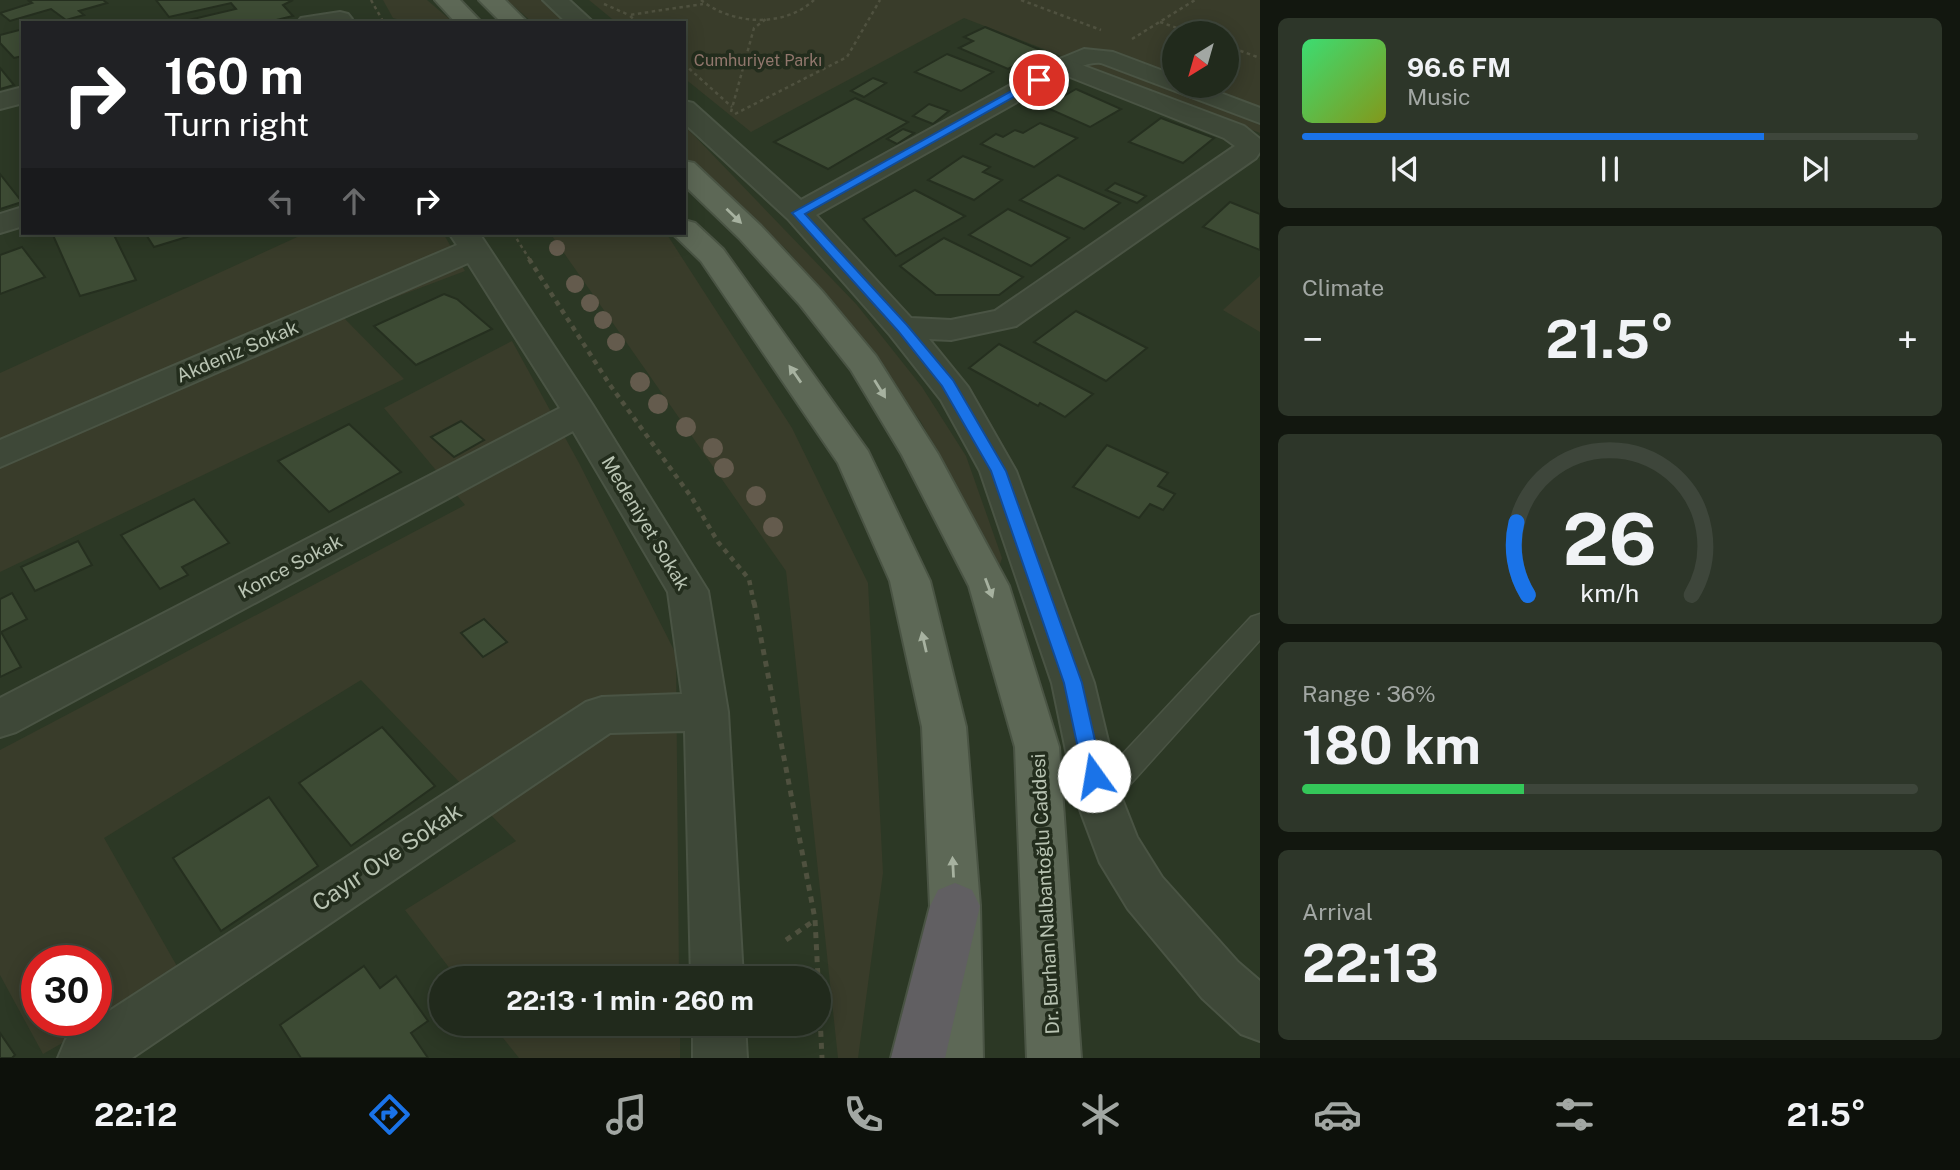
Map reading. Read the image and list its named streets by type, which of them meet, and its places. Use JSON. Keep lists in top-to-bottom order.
{
  "streets": {
    "main road": ["Dr. Burhan Nalbantoğlu Caddesi"],
    "street": [
      "Akdeniz Sokak",
      "Medeniyet Sokak",
      "Konce Sokak",
      "Cayır Ove Sokak"
    ]
  },
  "crossings": [
    ["Akdeniz Sokak", "Medeniyet Sokak"],
    ["Medeniyet Sokak", "Konce Sokak"],
    ["Medeniyet Sokak", "Cayır Ove Sokak"]
  ],
  "parks": ["Cumhuriyet Parkı"],
  "north": "bottom left",
  "page": {
    "turn": ["160 m", "Turn right"],
    "song": ["96.6 FM", "Music"],
    "tile": [
      "Climate",
      ["Range · 36%", "180 km"],
      ["Arrival", "22:13"]
    ],
    "heat": ["−", "21.5°", "+"],
    "limit": "30",
    "trip": "22:13 · 1 min · 260 m",
    "tabs": ["22:12", "21.5°"],
    "gauge": ["26", "km/h"]
  }
}
